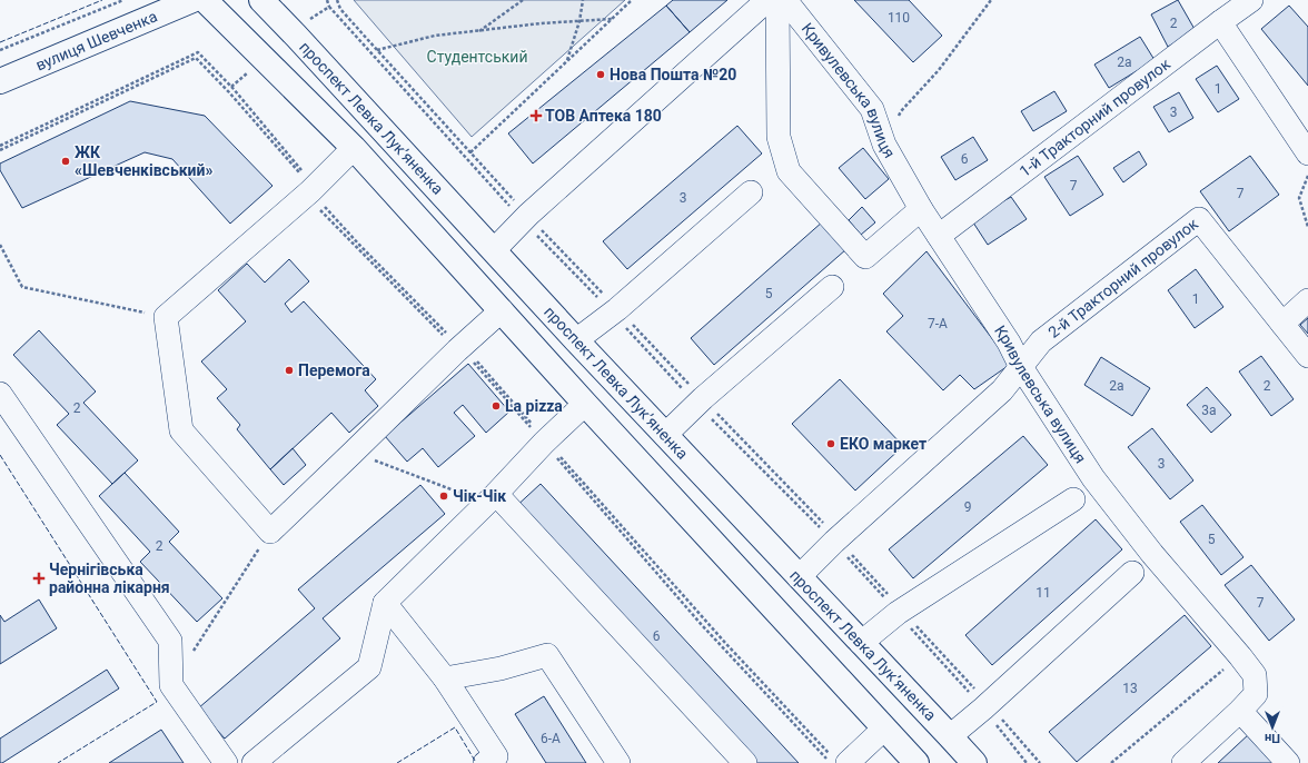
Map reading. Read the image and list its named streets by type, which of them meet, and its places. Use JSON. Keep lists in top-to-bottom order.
{
  "streets": {
    "main road": ["вулиця Шевченка", "проспект Левка Лукʼяненка"],
    "street": ["Кривулевська вулиця", "1-й Тракторний провулок", "2-й Тракторний провулок"]
  },
  "crossings": [
    ["Кривулевська вулиця", "1-й Тракторний провулок"],
    ["Кривулевська вулиця", "2-й Тракторний провулок"]
  ],
  "parks": ["Студентський"],
  "places": {
    "other": [
      "Нова Пошта №20",
      "ЖК «Шевченківський»",
      "Перемога",
      "La pizza",
      "ЕКО маркет",
      "Чік-Чік"
    ],
    "health": ["ТОВ Аптека 180", "Чернігівська районна лікарня"]
  },
  "house_numbers": [
    "110",
    "2",
    "2а",
    "1",
    "3",
    "6",
    "7",
    "7",
    "3",
    "5",
    "1",
    "7-А",
    "2а",
    "2",
    "2",
    "3а",
    "3",
    "9",
    "5",
    "2",
    "11",
    "7",
    "6",
    "13",
    "6-А"
  ],
  "north": "bottom"
}
